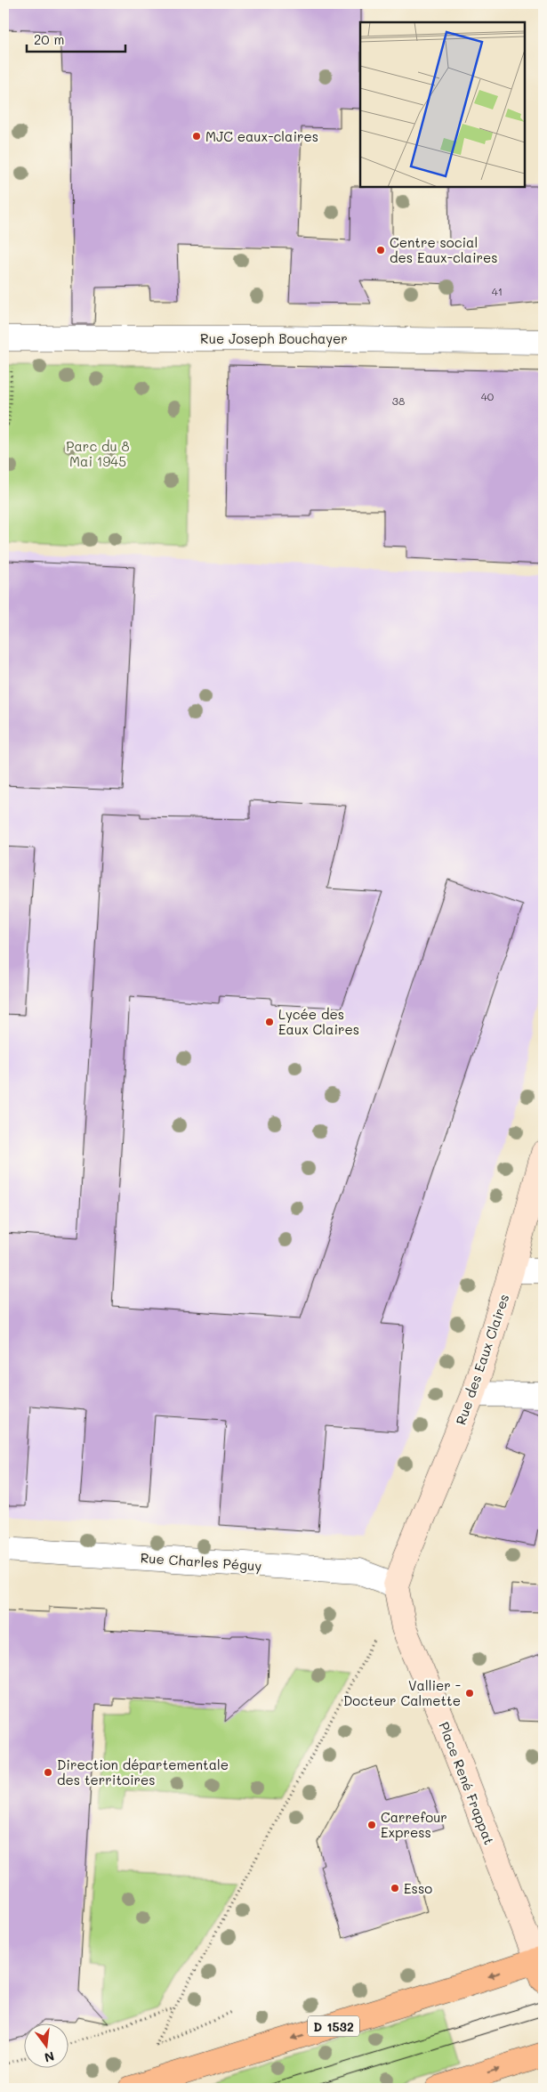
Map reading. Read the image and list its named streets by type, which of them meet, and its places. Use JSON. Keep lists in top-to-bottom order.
{
  "streets": {
    "main road": ["D 1532"],
    "street": [
      "Rue Joseph Bouchayer",
      "Rue des Eaux Claires",
      "Rue Charles Péguy",
      "Place René Frappat"
    ]
  },
  "crossings": [
    ["Rue des Eaux Claires", "Rue Charles Péguy"],
    ["Rue des Eaux Claires", "Place René Frappat"],
    ["Rue Charles Péguy", "Place René Frappat"],
    ["Place René Frappat", "D 1532"]
  ],
  "parks": ["Parc du 8 Mai 1945"],
  "places": [
    "MJC eaux-claires",
    "Centre social des Eaux-claires",
    "Lycée des Eaux Claires",
    "Vallier - Docteur Calmette",
    "Direction départementale des territoires",
    "Carrefour Express",
    "Esso"
  ],
  "house_numbers": ["41", "40", "38"],
  "scale_bar": "20 m",
  "north": "bottom"
}
